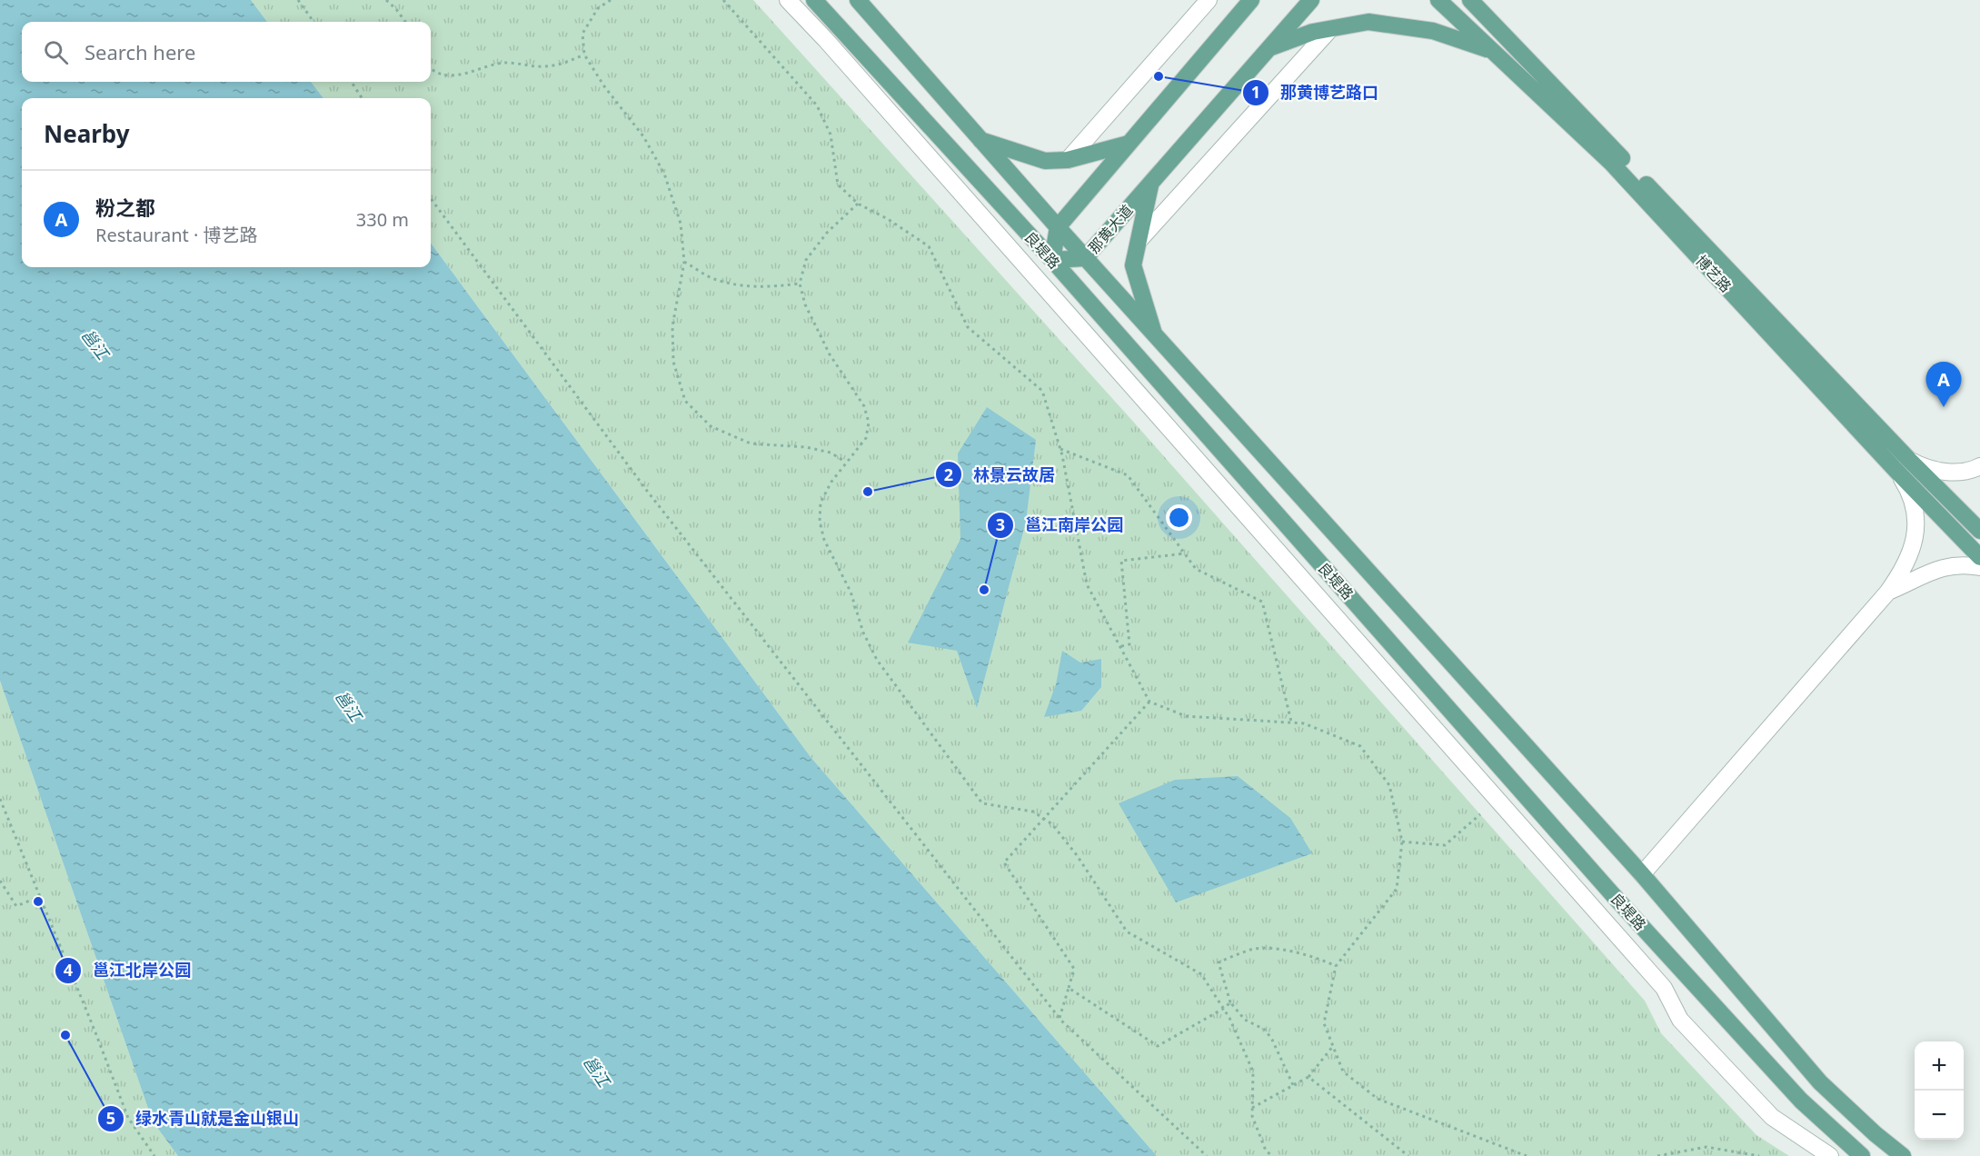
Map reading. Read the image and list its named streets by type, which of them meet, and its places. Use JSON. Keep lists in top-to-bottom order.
{
  "streets": {
    "main road": ["那黄大道", "良堤路", "博艺路"]
  },
  "crossings": [
    ["那黄大道", "良堤路"]
  ],
  "water": ["邕江"],
  "places": [
    "那黄博艺路口",
    "林景云故居",
    "邕江南岸公园",
    "邕江北岸公园",
    "绿水青山就是金山银山"
  ],
  "page": {
    "search": "Search here",
    "heading": "Nearby",
    "list": [
      {
        "mark": "A",
        "name": "粉之都",
        "note": "Restaurant · 博艺路",
        "value": "330 m"
      }
    ],
    "pins": "A",
    "map_buttons": ["+", "−"]
  }
}
